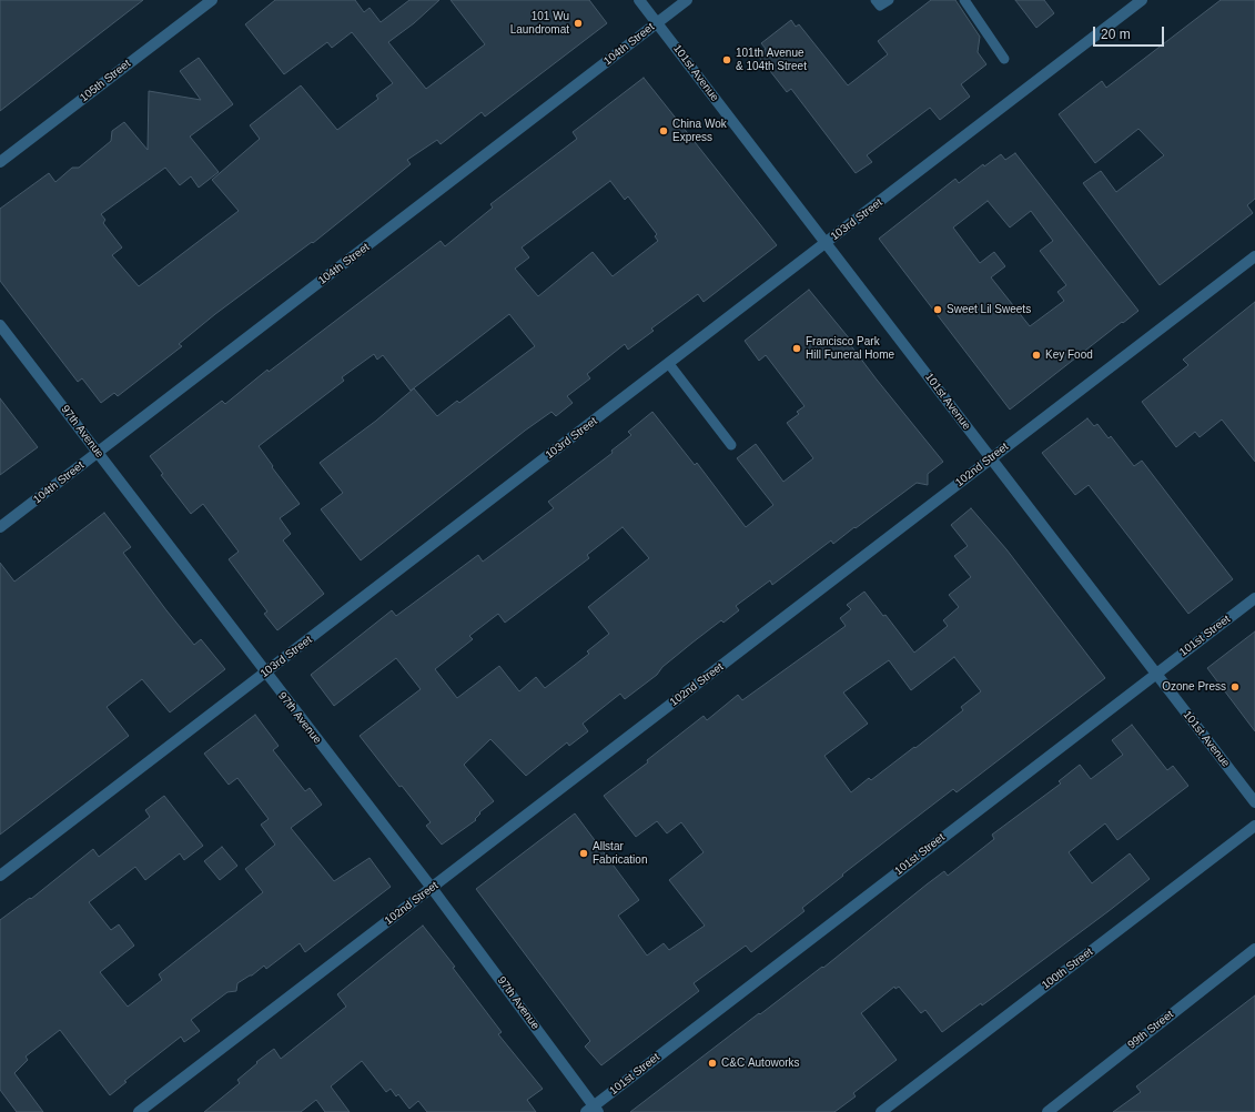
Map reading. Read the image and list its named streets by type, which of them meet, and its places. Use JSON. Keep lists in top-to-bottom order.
{
  "streets": {
    "street": [
      "104th Street",
      "101st Avenue",
      "105th Street",
      "103rd Street",
      "97th Avenue",
      "102nd Street",
      "101st Street",
      "100th Street",
      "99th Street"
    ]
  },
  "crossings": [
    ["104th Street", "101st Avenue"],
    ["104th Street", "97th Avenue"],
    ["101st Avenue", "103rd Street"],
    ["101st Avenue", "102nd Street"],
    ["101st Avenue", "101st Street"],
    ["103rd Street", "97th Avenue"],
    ["97th Avenue", "102nd Street"],
    ["97th Avenue", "101st Street"]
  ],
  "places": [
    "101 Wu Laundromat",
    "101th Avenue & 104th Street",
    "China Wok Express",
    "Sweet Lil Sweets",
    "Francisco Park Hill Funeral Home",
    "Key Food",
    "Ozone Press",
    "Allstar Fabrication",
    "C&C Autoworks"
  ],
  "scale_bar": "20 m"
}
